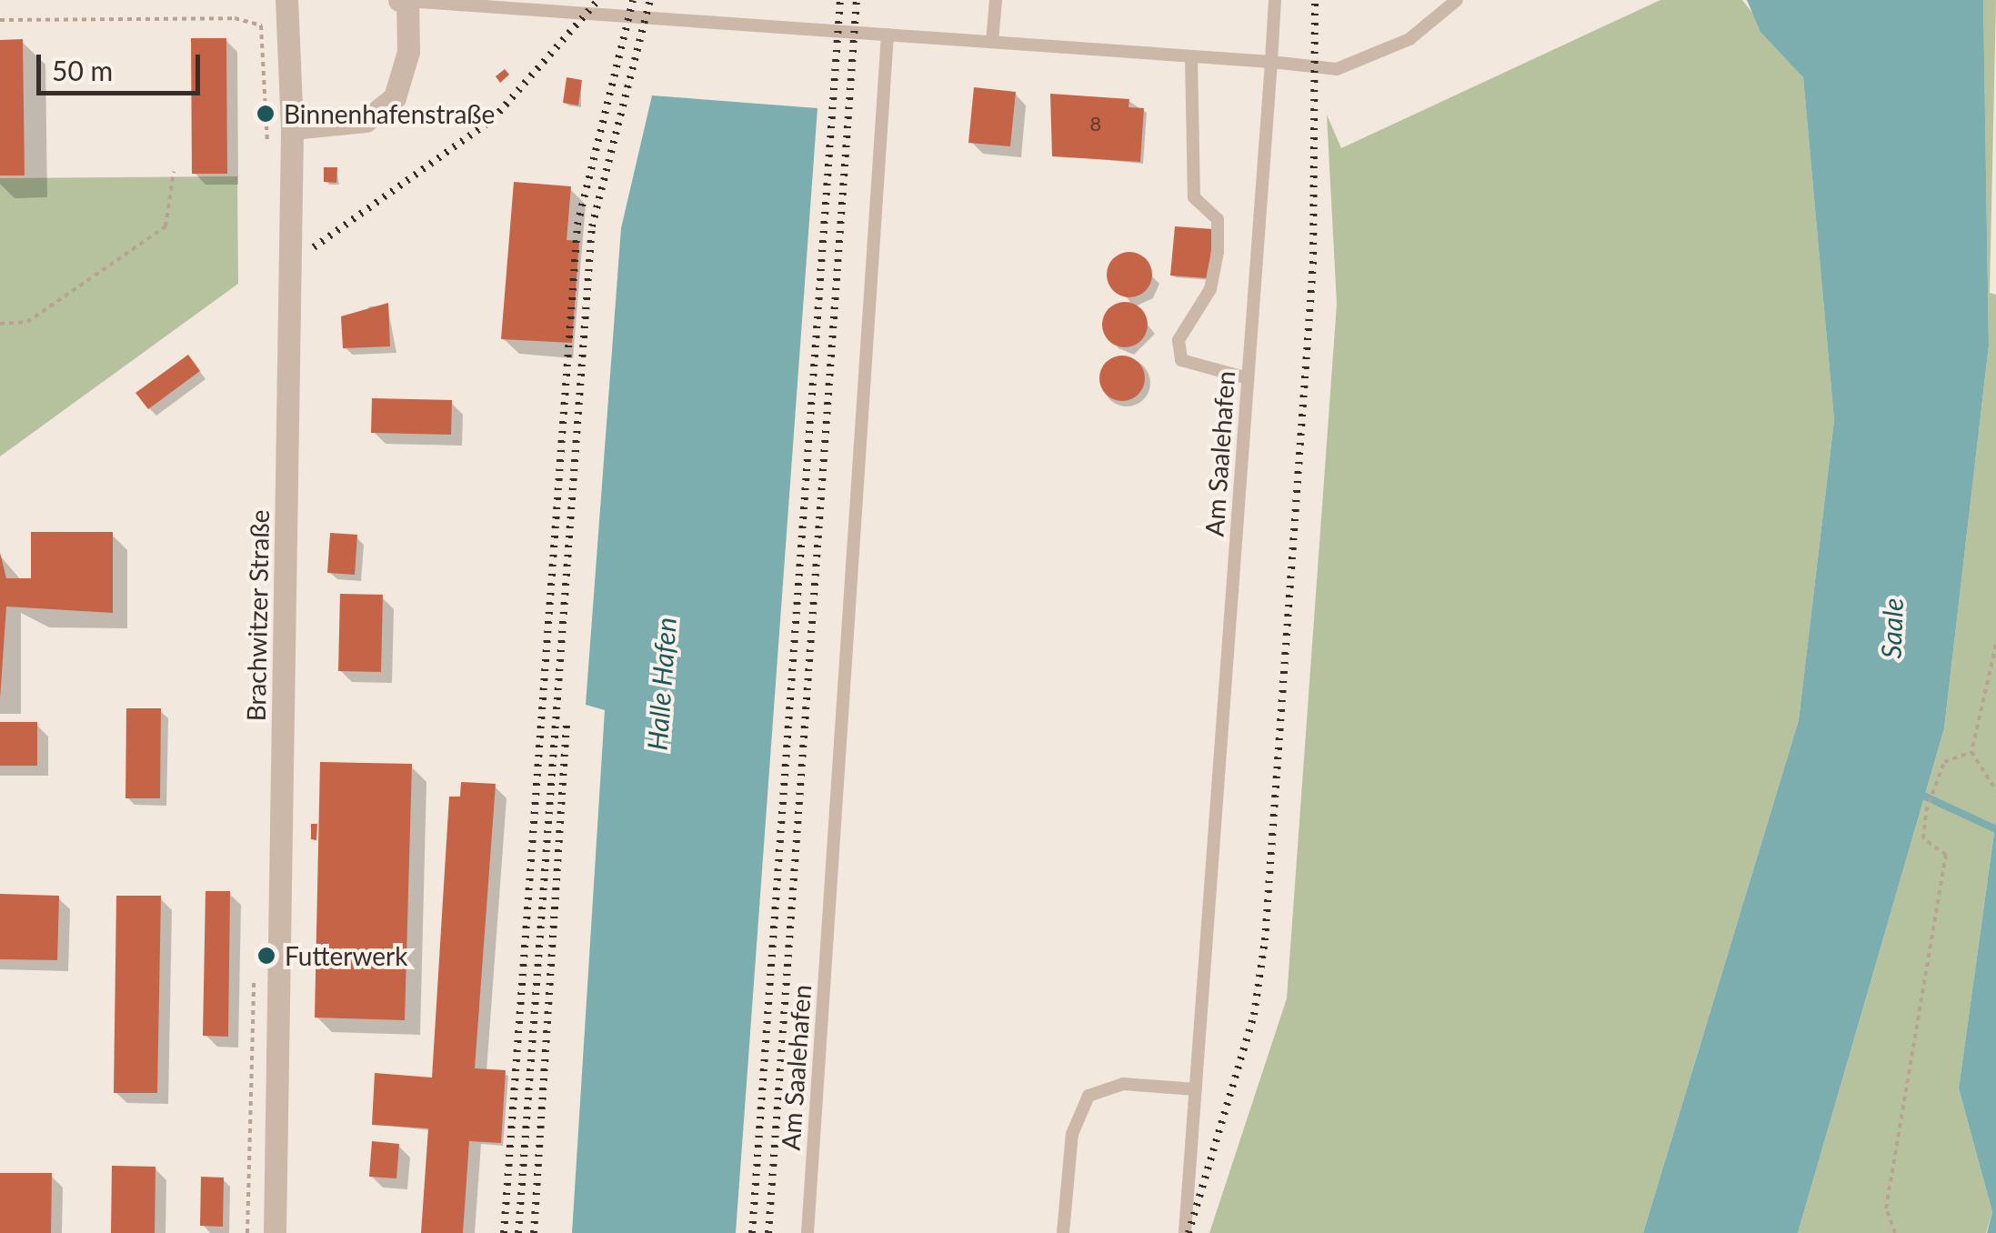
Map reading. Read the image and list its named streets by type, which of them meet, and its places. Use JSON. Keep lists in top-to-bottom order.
{
  "streets": {
    "street": ["Brachwitzer Straße"],
    "lane": ["Am Saalehafen"]
  },
  "water": ["Saale", "Halle Hafen"],
  "places": ["Binnenhafenstraße", "Futterwerk"],
  "house_numbers": ["8"],
  "scale_bar": "50 m"
}
